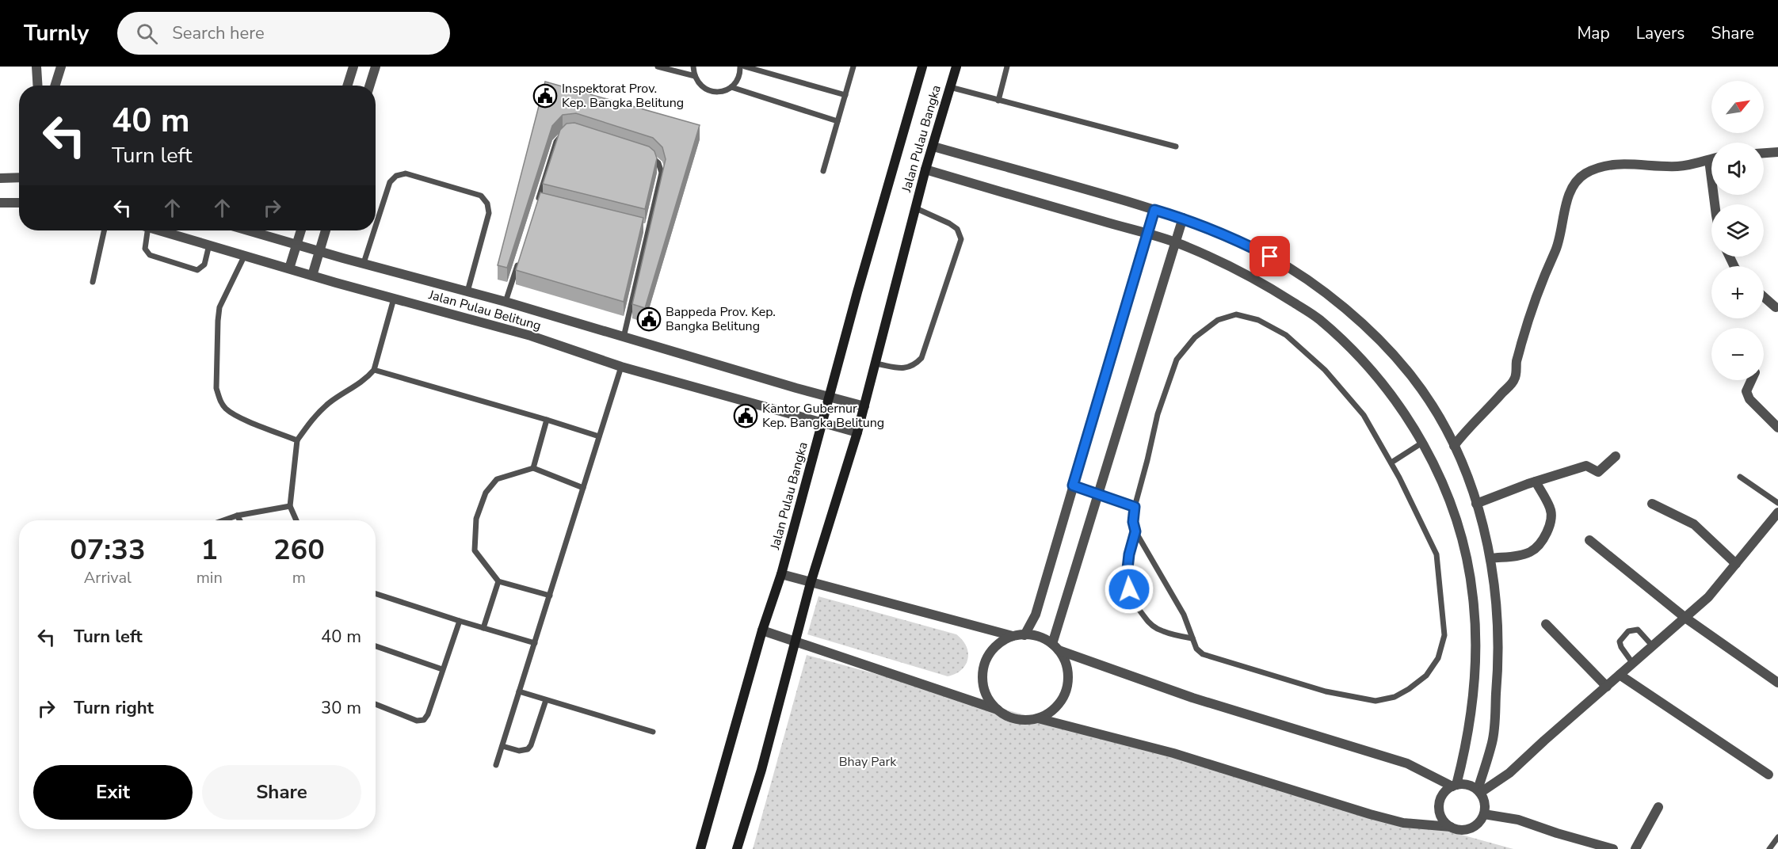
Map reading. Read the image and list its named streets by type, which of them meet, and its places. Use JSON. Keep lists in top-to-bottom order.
{
  "streets": {
    "main road": ["Jalan Pulau Bangka"],
    "street": ["Jalan Pulau Belitung"]
  },
  "crossings": [
    ["Jalan Pulau Bangka", "Jalan Pulau Belitung"]
  ],
  "parks": ["Bhay Park"],
  "places": {
    "public building": ["Inspektorat Prov. Kep. Bangka Belitung", "Bappeda Prov. Kep. Bangka Belitung", "Kantor Gubernur Kep. Bangka Belitung"]
  },
  "north": "top right",
  "page": {
    "header": "Turnly",
    "search": "Search here",
    "nav": ["Map", "Layers", "Share"],
    "map_buttons": ["+", "−"],
    "turn": ["40 m", "Turn left"],
    "eta": [
      "07:33",
      "Arrival",
      "1",
      "min",
      "260",
      "m"
    ],
    "list": [
      {
        "name": "Turn left",
        "value": "40 m"
      },
      {
        "name": "Turn right",
        "value": "30 m"
      }
    ],
    "buttons": ["Exit", "Share"]
  }
}
